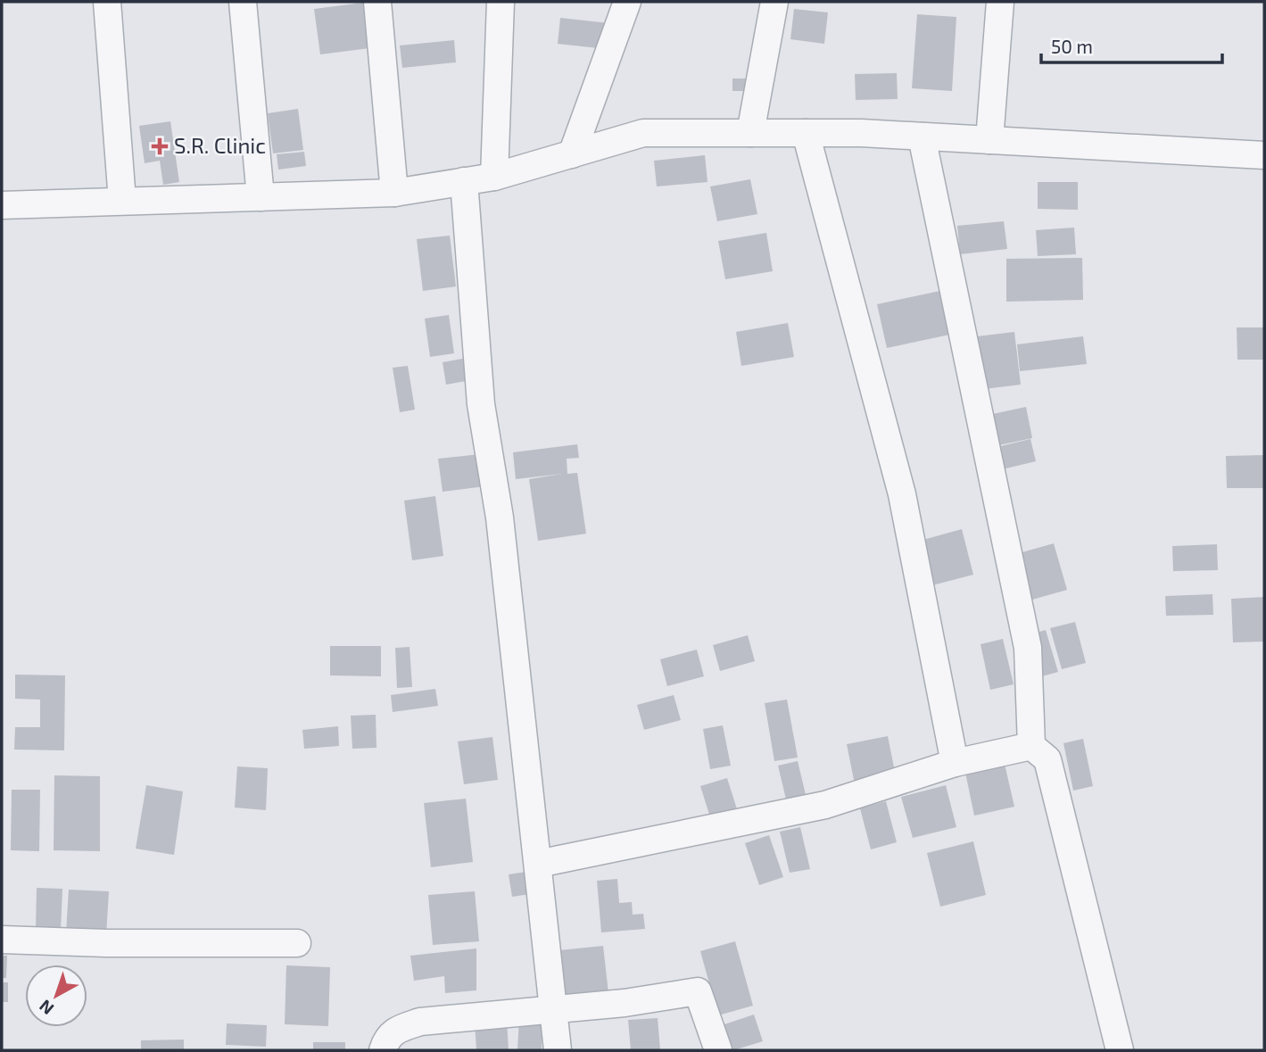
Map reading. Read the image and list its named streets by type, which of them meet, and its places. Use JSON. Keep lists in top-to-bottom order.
{
  "places": {
    "health": ["S.R. Clinic"]
  },
  "scale_bar": "50 m",
  "north": "bottom left"
}
